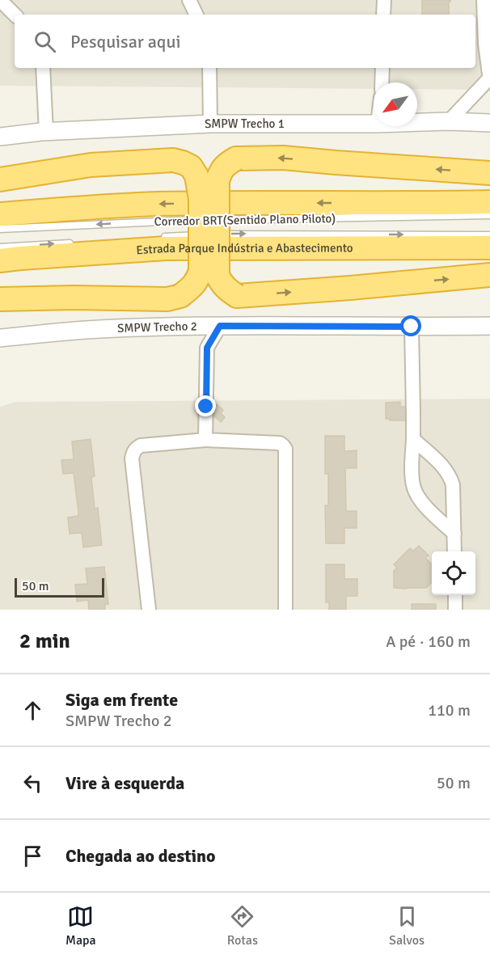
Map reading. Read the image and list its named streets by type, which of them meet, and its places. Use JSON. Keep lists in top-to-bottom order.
{
  "streets": {
    "highway": ["Estrada Parque Indústria e Abastecimento"],
    "street": ["SMPW Trecho 1", "SMPW Trecho 2"],
    "lane": ["Corredor BRT(Sentido Plano Piloto)"]
  },
  "scale_bar": "50 m",
  "north": "bottom left",
  "page": {
    "search": "Pesquisar aqui",
    "scale": "50 m",
    "heading": ["2 min", "A pé · 160 m"],
    "list": [
      ["Siga em frente", "SMPW Trecho 2", "110 m"],
      ["Vire à esquerda", "50 m"],
      "Chegada ao destino"
    ],
    "nav": ["Mapa", "Rotas", "Salvos"]
  }
}
